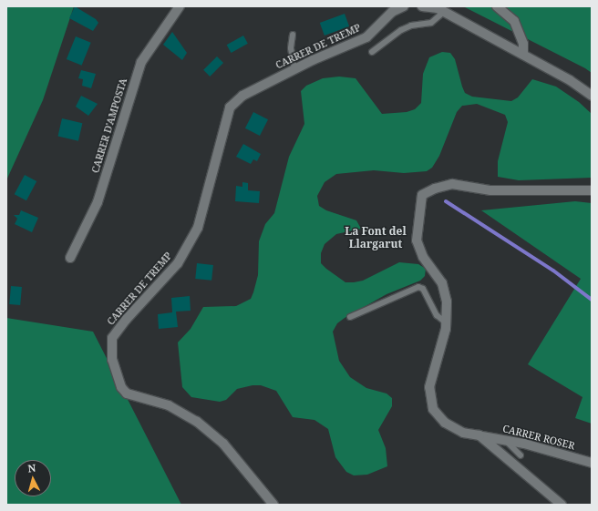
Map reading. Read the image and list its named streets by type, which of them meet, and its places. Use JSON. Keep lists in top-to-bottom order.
{
  "streets": {
    "street": ["CARRER DE TREMP", "CARRER D'AMPOSTA", "CARRER ROSER"]
  },
  "districts": ["La Font del Llargarut"],
  "north": "top"
}
